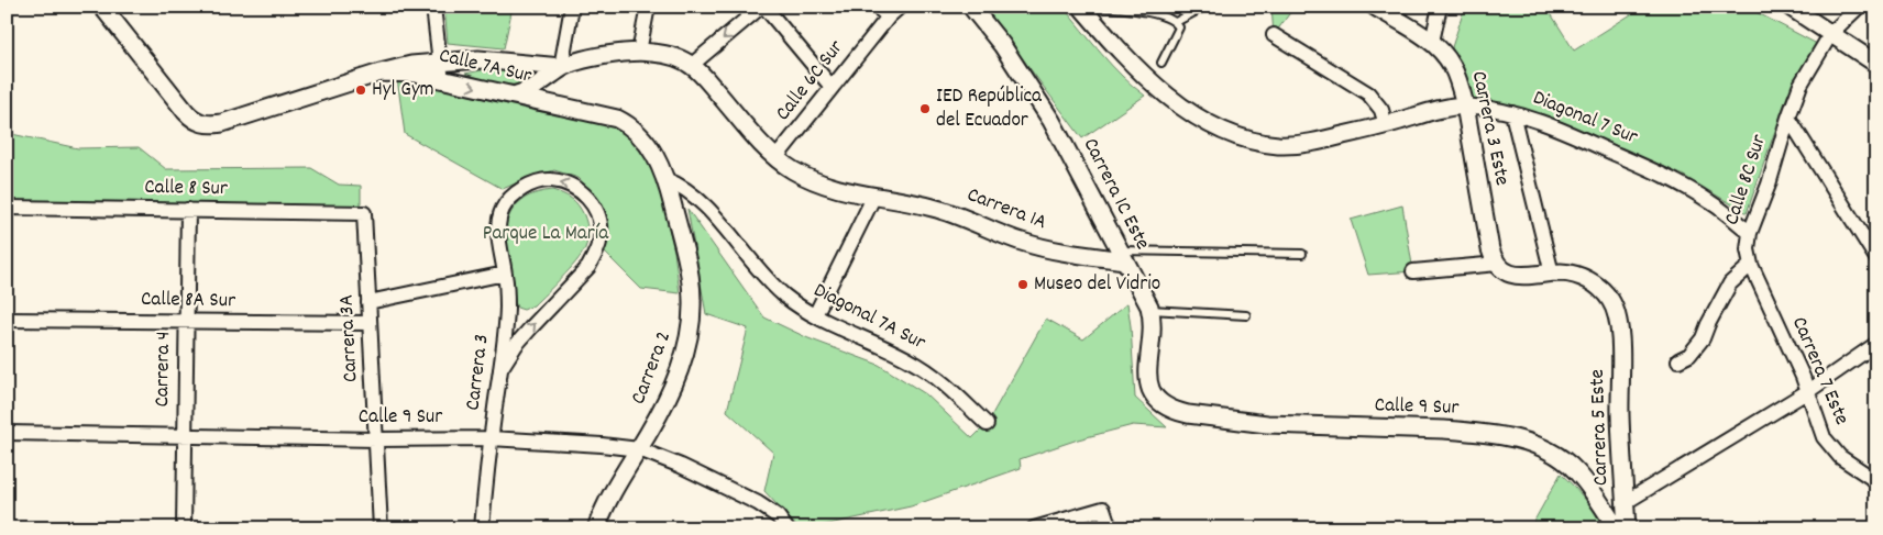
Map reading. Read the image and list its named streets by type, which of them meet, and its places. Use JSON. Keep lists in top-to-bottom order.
{
  "streets": {
    "street": [
      "Calle 7A Sur",
      "Calle 6C Sur",
      "Diagonal 7 Sur",
      "Carrera 3 Este",
      "Calle 8C Sur",
      "Calle 8 Sur",
      "Carrera 1C Este",
      "Carrera 1A",
      "Calle 8A Sur",
      "Diagonal 7A Sur",
      "Carrera 3A",
      "Carrera 2",
      "Carrera 4",
      "Carrera 7 Este",
      "Carrera 3",
      "Calle 9 Sur",
      "Carrera 5 Este"
    ]
  },
  "crossings": [
    ["Calle 7A Sur", "Diagonal 7A Sur"],
    ["Calle 7A Sur", "Carrera 2"],
    ["Calle 6C Sur", "Carrera 1A"],
    ["Diagonal 7 Sur", "Carrera 3 Este"],
    ["Diagonal 7 Sur", "Calle 8C Sur"],
    ["Carrera 3 Este", "Carrera 5 Este"],
    ["Calle 8C Sur", "Carrera 7 Este"],
    ["Calle 8 Sur", "Carrera 3A"],
    ["Calle 8 Sur", "Carrera 4"],
    ["Carrera 1C Este", "Carrera 1A"],
    ["Carrera 1C Este", "Calle 9 Sur"],
    ["Calle 8A Sur", "Carrera 3A"],
    ["Calle 8A Sur", "Carrera 4"],
    ["Diagonal 7A Sur", "Carrera 2"],
    ["Carrera 3A", "Calle 9 Sur"],
    ["Carrera 2", "Calle 9 Sur"],
    ["Carrera 4", "Calle 9 Sur"],
    ["Carrera 3", "Calle 9 Sur"]
  ],
  "parks": ["Parque La María"],
  "places": ["Hyl Gym", "IED República del Ecuador", "Museo del Vidrio"]
}
